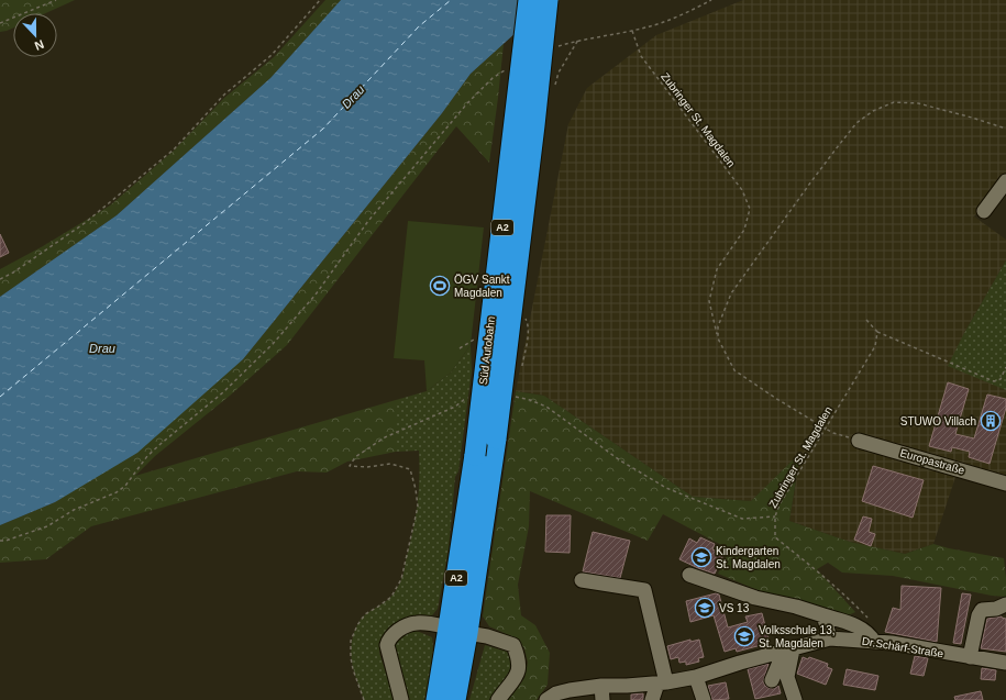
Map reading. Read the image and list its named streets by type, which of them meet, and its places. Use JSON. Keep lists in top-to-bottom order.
{
  "streets": {
    "highway": ["A2", "Süd Autobahn"],
    "street": ["Europastraße", "Dr.Schärf-Straße"],
    "path": ["Zubringer St. Magdalen"]
  },
  "crossings": [
    ["Zubringer St. Magdalen", "Europastraße"]
  ],
  "water": ["Drau"],
  "places": {
    "sports": ["ÖGV Sankt Magdalen"],
    "building": ["STUWO Villach"],
    "school or university": ["Kindergarten St. Magdalen", "VS 13", "Volksschule 13, St. Magdalen"]
  },
  "north": "bottom"
}
